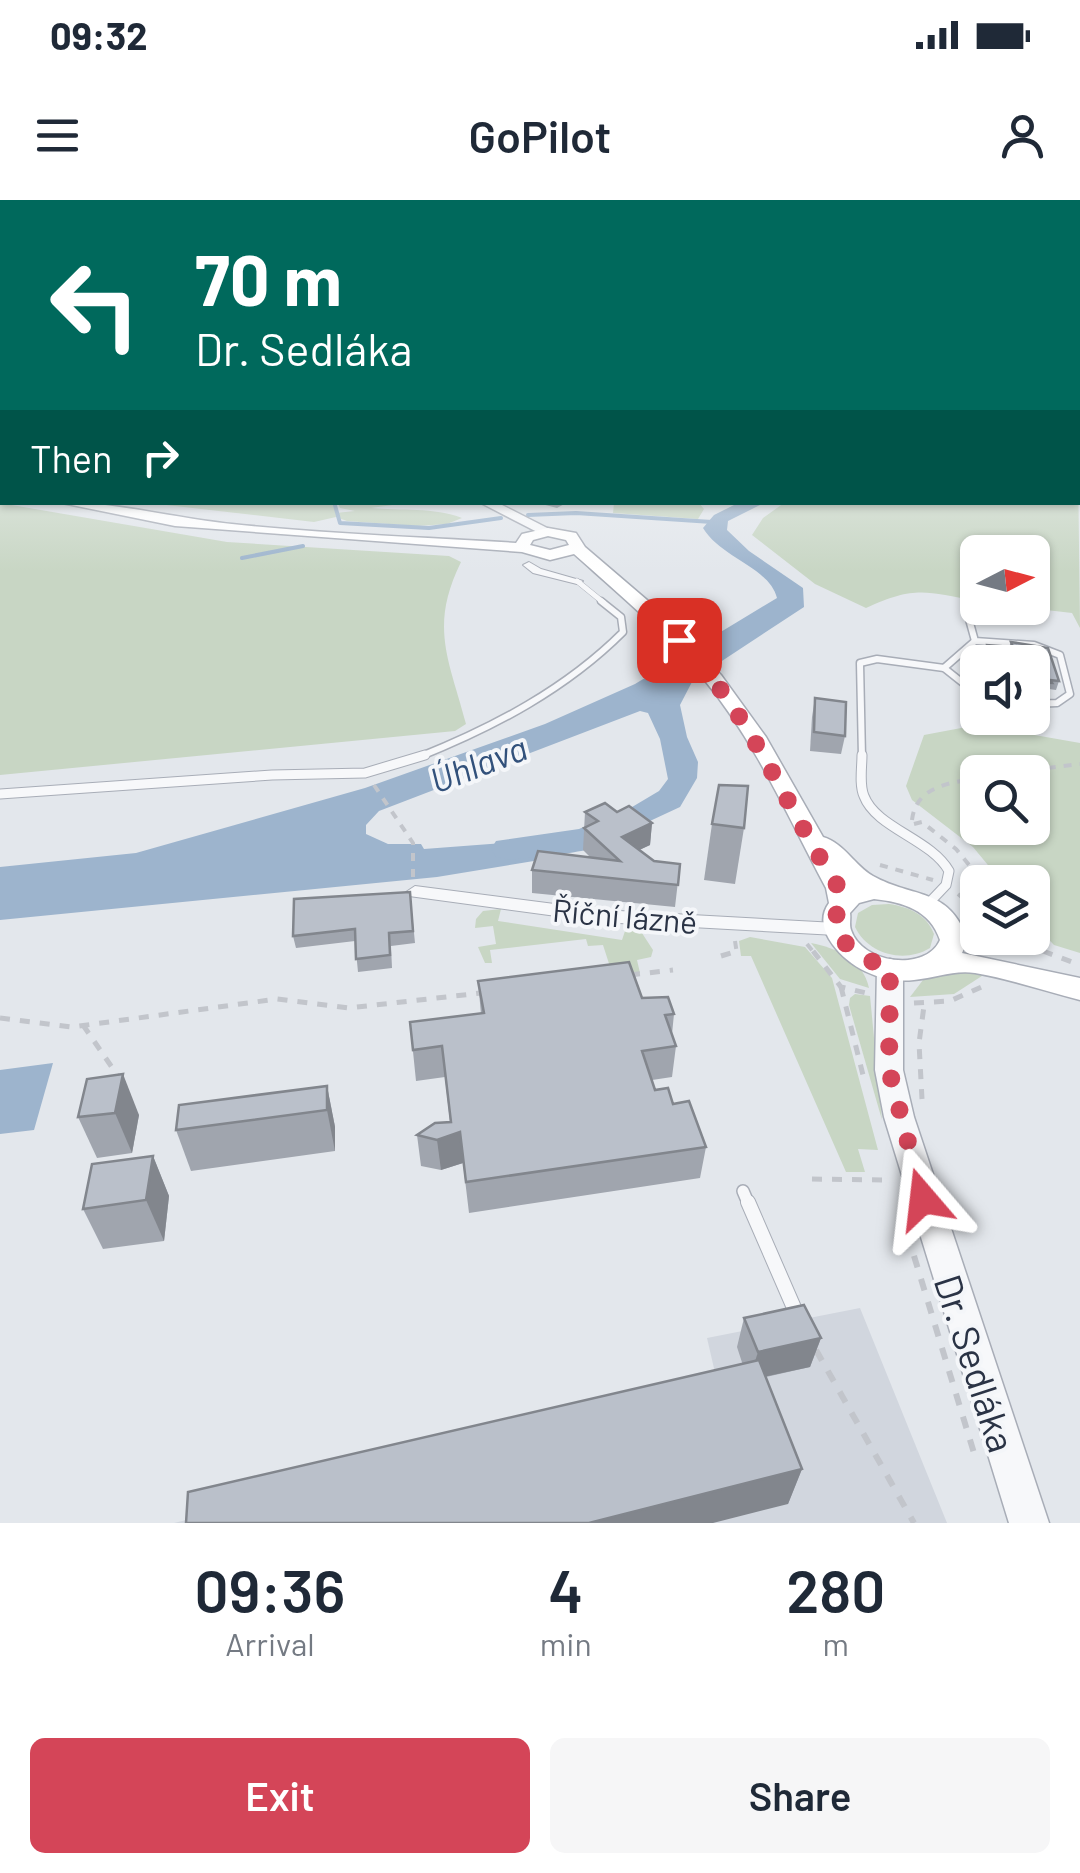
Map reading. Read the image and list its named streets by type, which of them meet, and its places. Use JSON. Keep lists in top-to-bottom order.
{
  "streets": {
    "street": ["Říční lázně", "Dr. Sedláka"]
  },
  "crossings": [
    ["Říční lázně", "Dr. Sedláka"]
  ],
  "water": ["Úhlava"],
  "north": "right",
  "page": {
    "status": "09:32",
    "header": "GoPilot",
    "turn": ["70 m", "Dr. Sedláka"],
    "then": "Then",
    "eta": [
      "09:36",
      "Arrival",
      "4",
      "min",
      "280",
      "m"
    ],
    "buttons": ["Exit", "Share"]
  }
}
